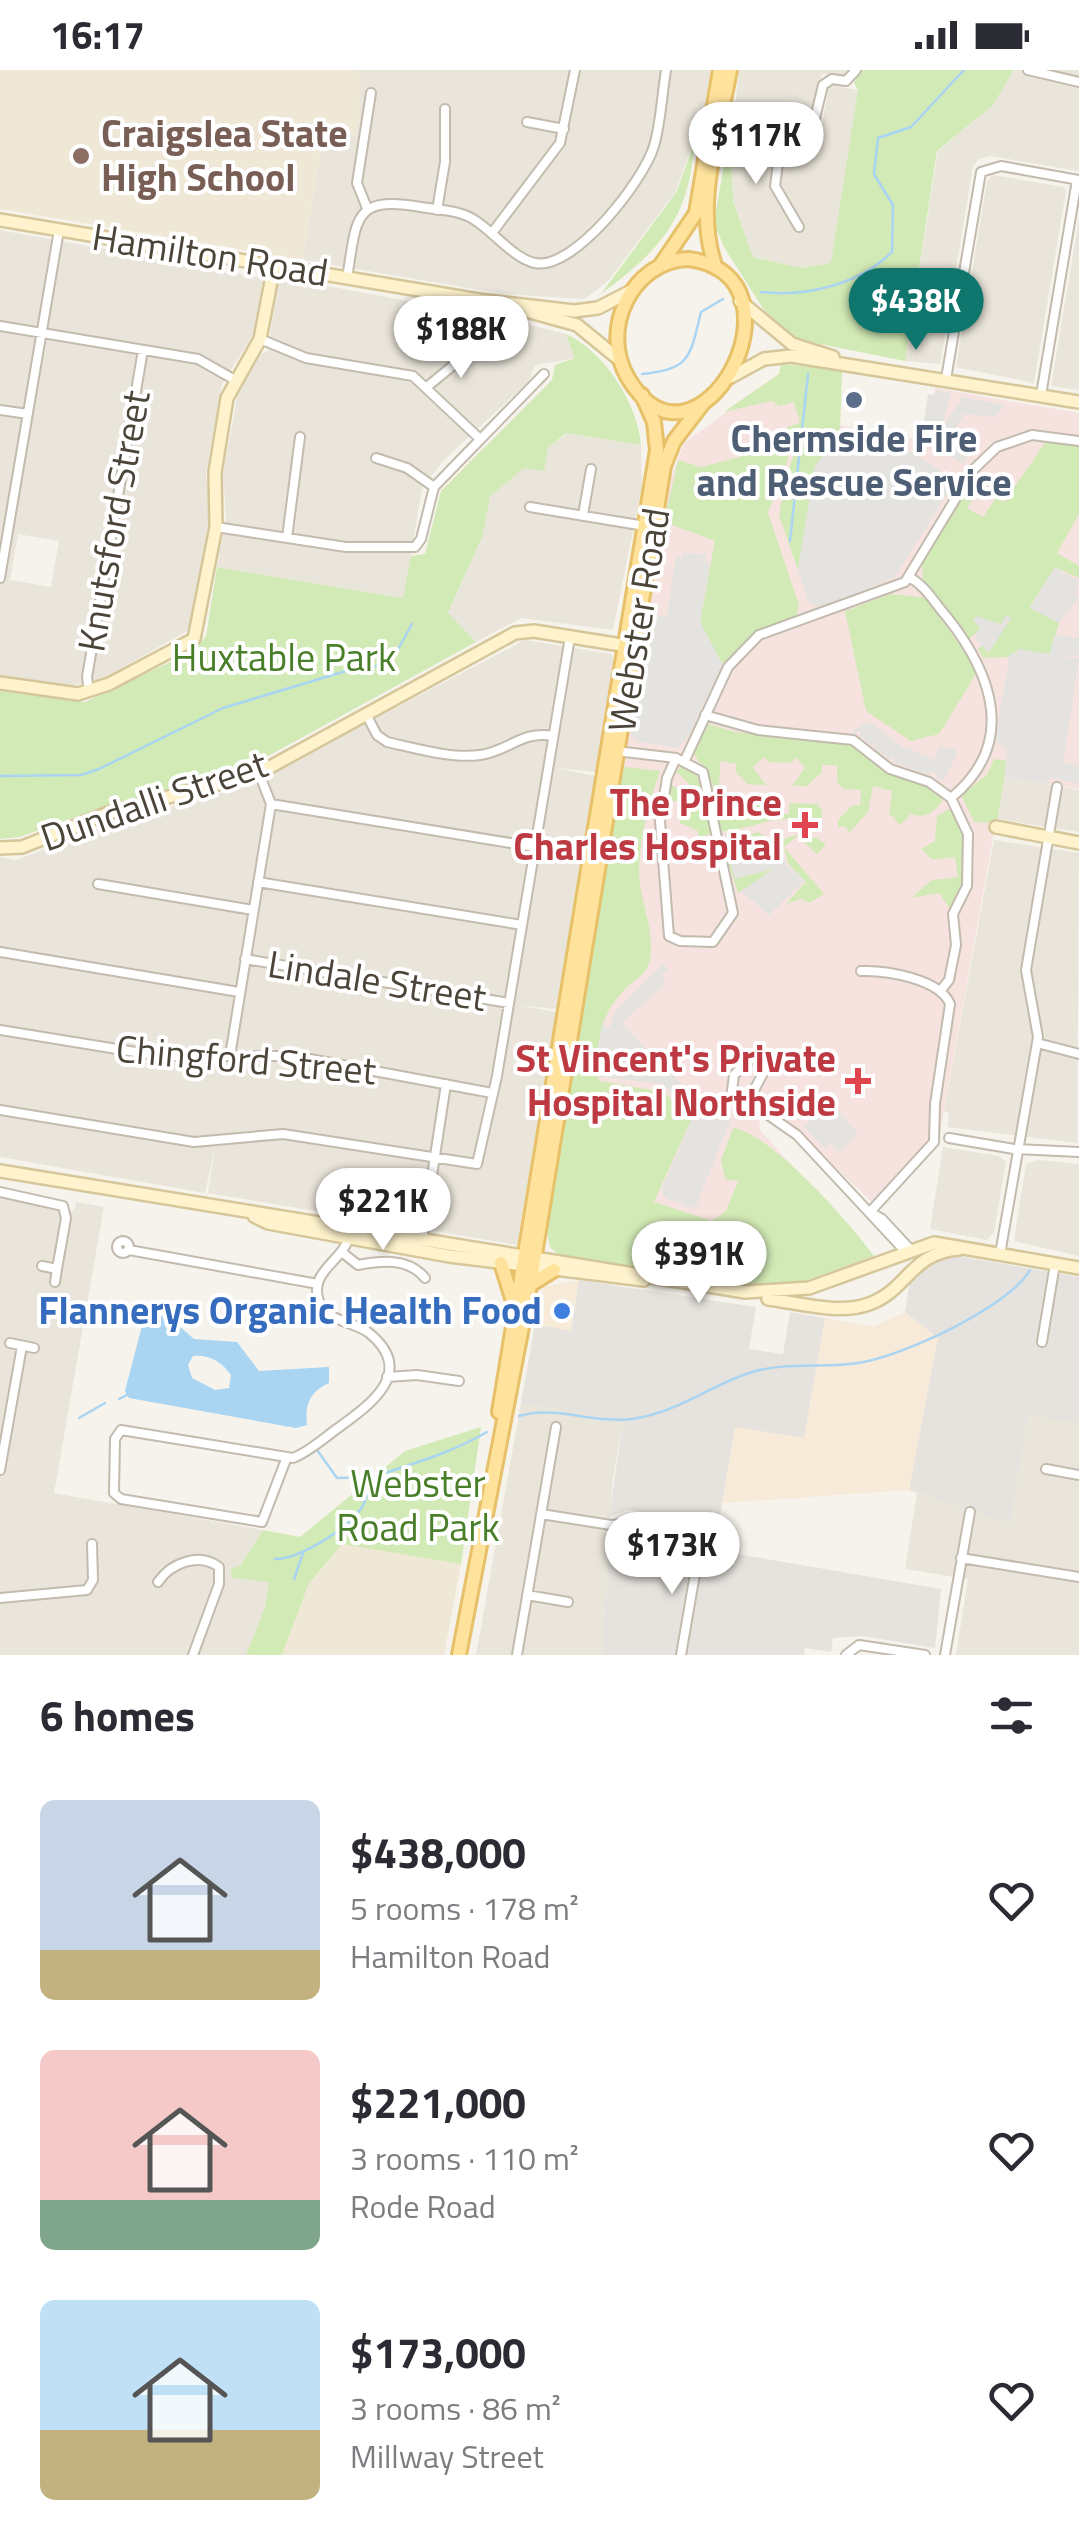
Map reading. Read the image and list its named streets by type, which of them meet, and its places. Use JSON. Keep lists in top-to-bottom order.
{
  "streets": {
    "main road": ["Hamilton Road", "Webster Road", "Dundalli Street"],
    "street": ["Knutsford Street", "Lindale Street", "Chingford Street"]
  },
  "crossings": [
    ["Hamilton Road", "Webster Road"],
    ["Webster Road", "Dundalli Street"]
  ],
  "parks": ["Huxtable Park", "Webster Road Park"],
  "places": {
    "other": ["Craigslea State High School", "Chermside Fire and Rescue Service", "Flannerys Organic Health Food"],
    "health": ["The Prince Charles Hospital", "St Vincent's Private Hospital Northside"]
  },
  "page": {
    "status": "16:17",
    "price": [
      "$117K",
      "$438K",
      "$188K",
      "$221K",
      "$391K",
      "$173K"
    ],
    "heading": "6 homes",
    "list": [
      {
        "name": "$438,000",
        "note": "5 rooms · 178 m² · Hamilton Road"
      },
      {
        "name": "$221,000",
        "note": "3 rooms · 110 m² · Rode Road"
      },
      {
        "name": "$173,000",
        "note": "3 rooms · 86 m² · Millway Street"
      }
    ]
  }
}
